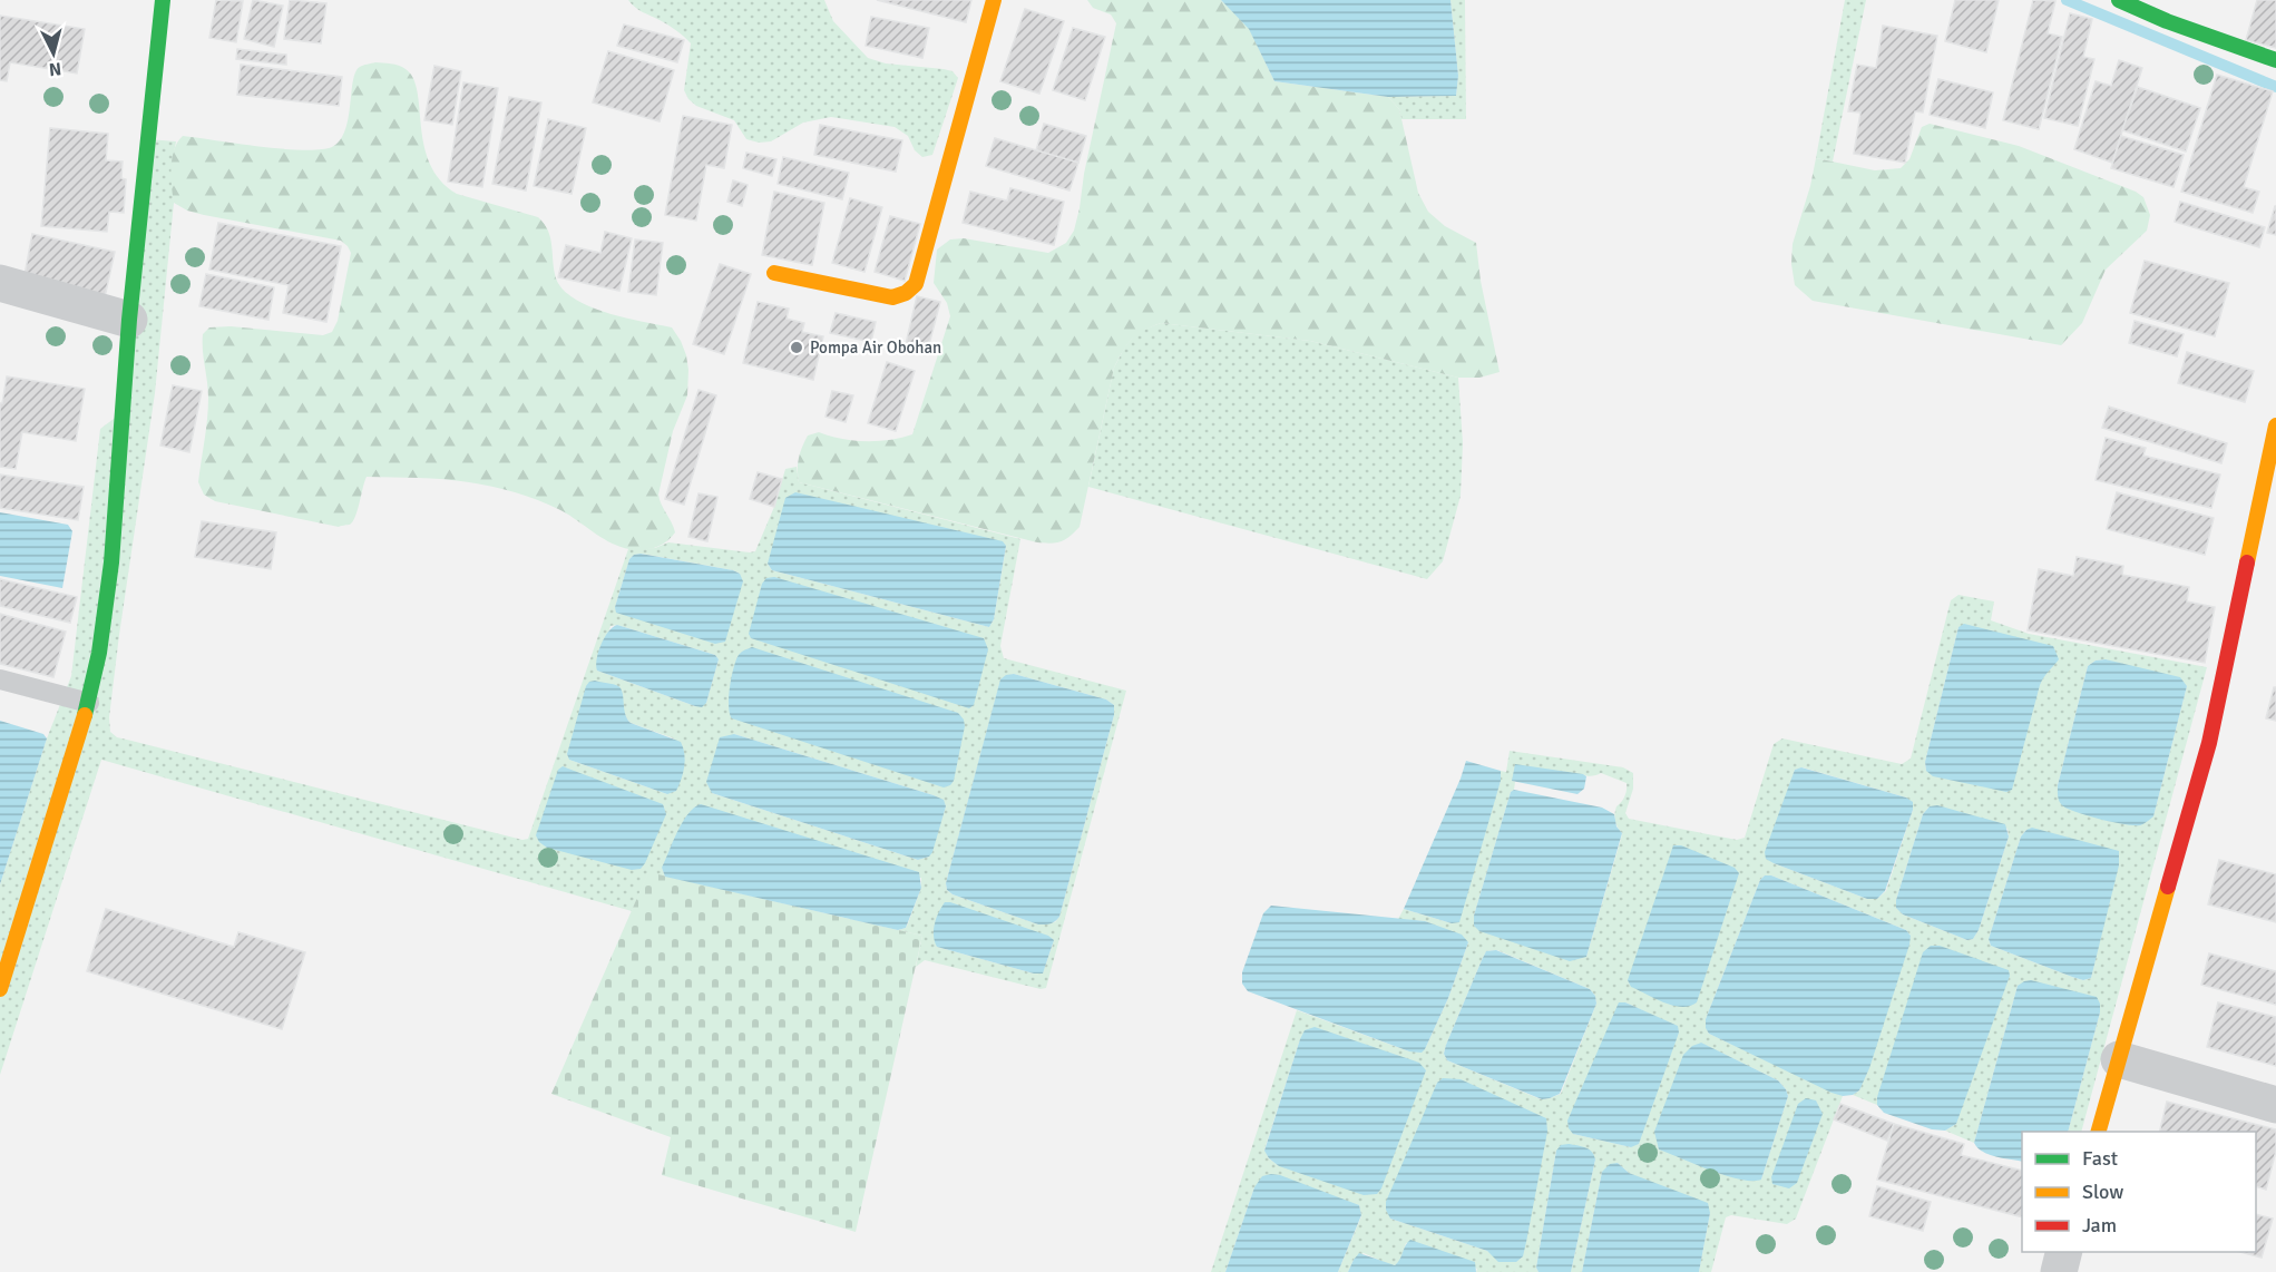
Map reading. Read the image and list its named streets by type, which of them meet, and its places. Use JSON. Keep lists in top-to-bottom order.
{
  "places": ["Pompa Air Obohan"],
  "legend": ["Fast", "Slow", "Jam"],
  "north": "bottom"
}
